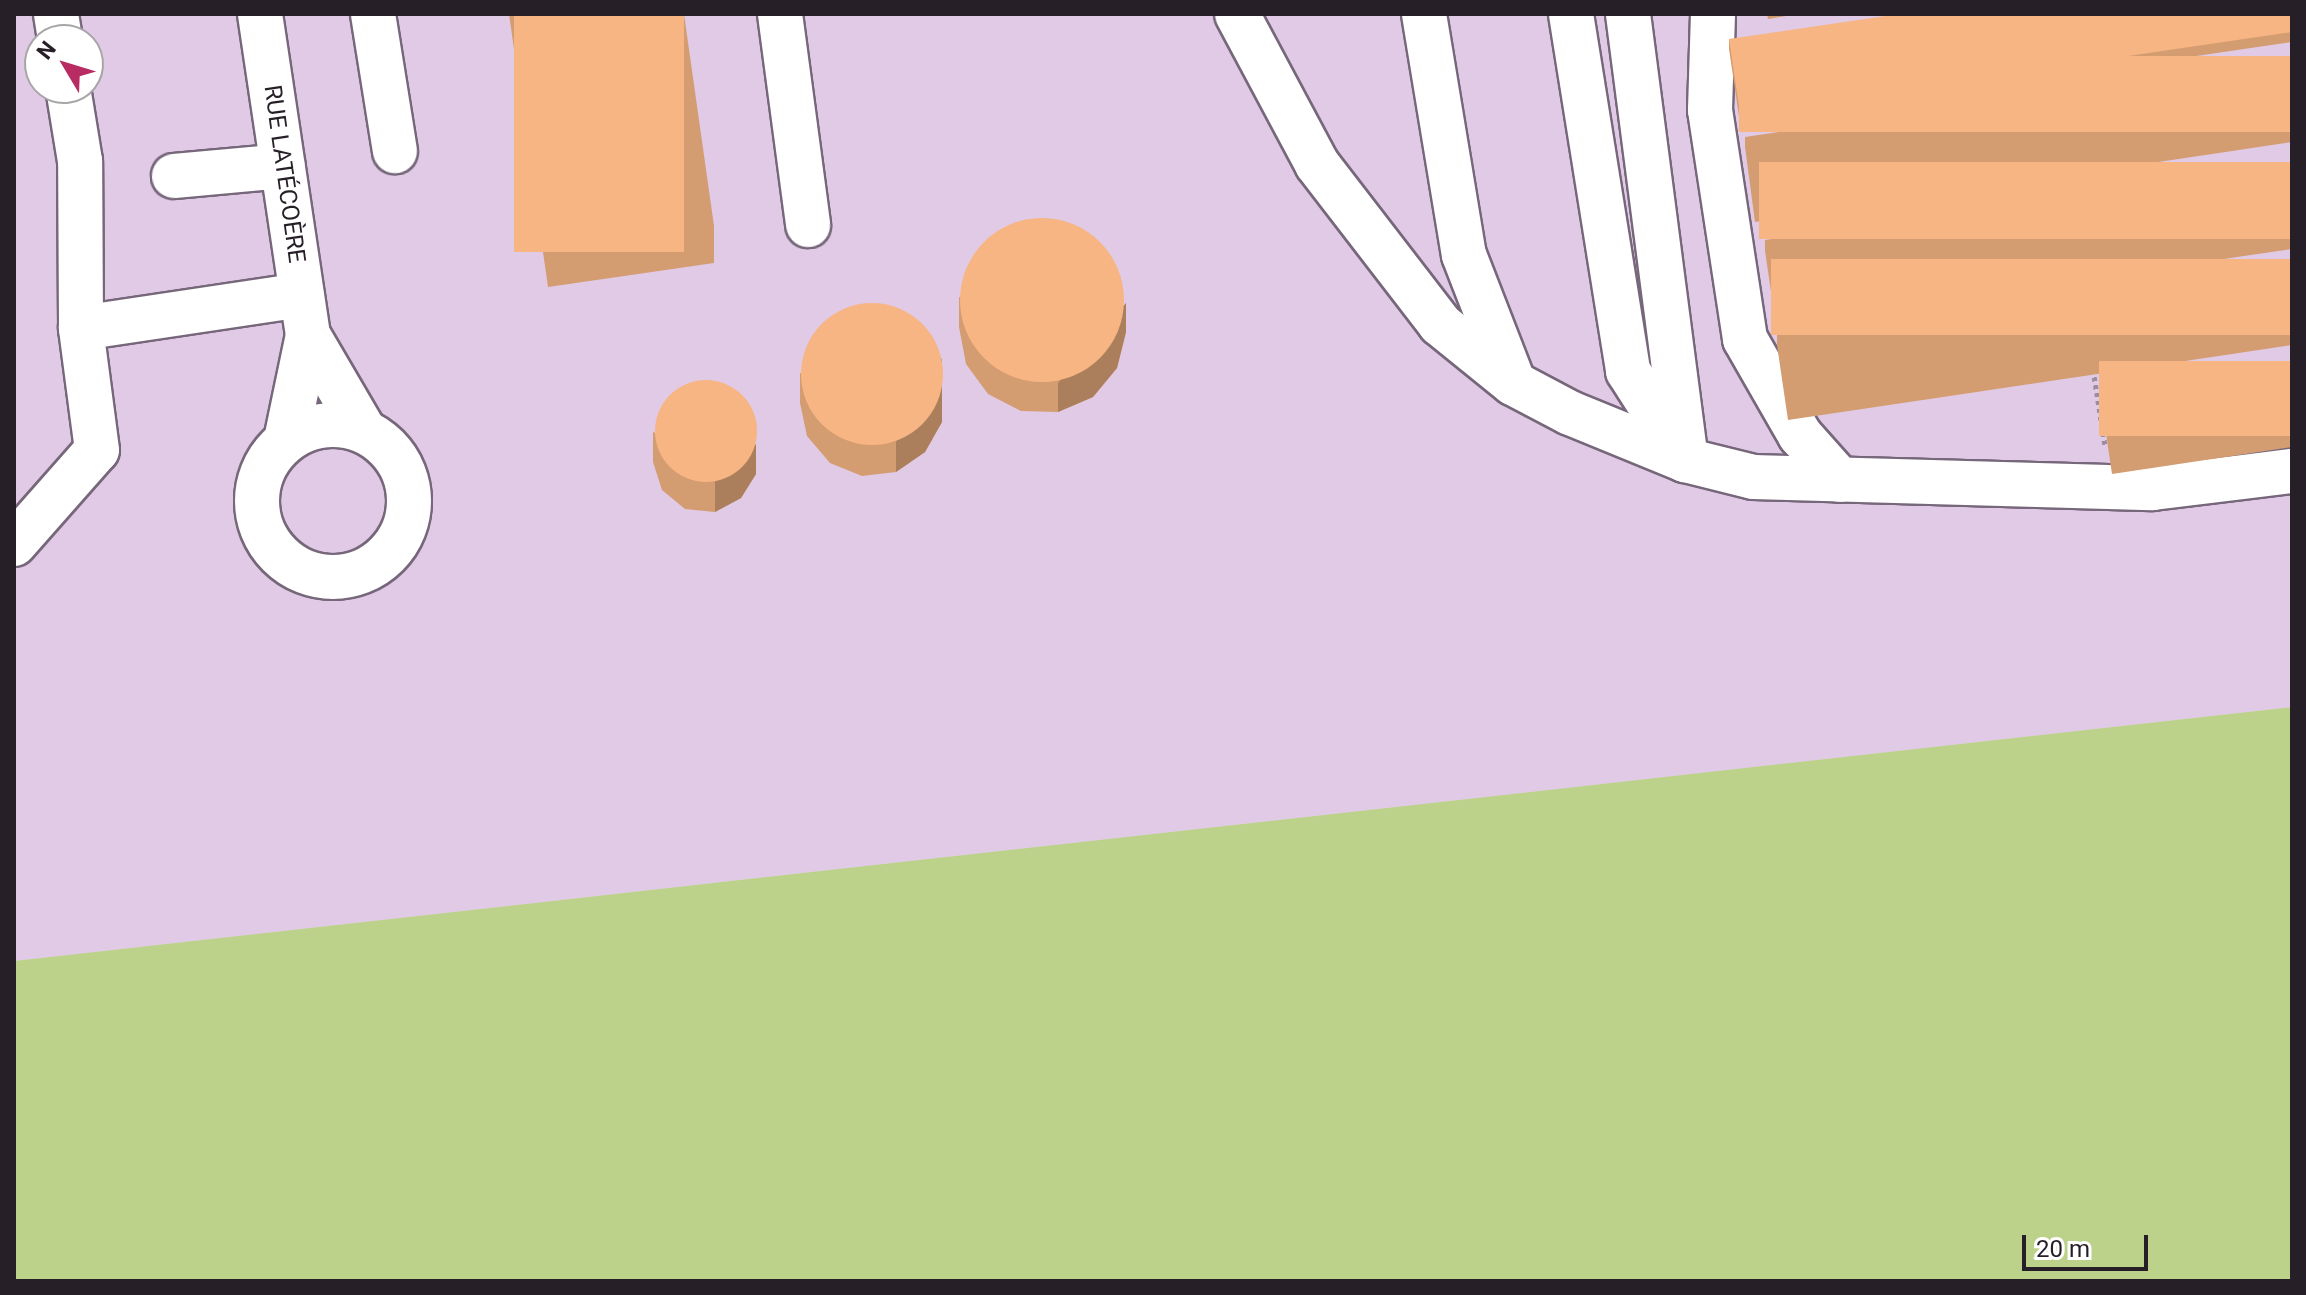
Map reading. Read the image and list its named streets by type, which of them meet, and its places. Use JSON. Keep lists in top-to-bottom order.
{
  "streets": {
    "street": ["RUE LATÉCOÈRE"]
  },
  "scale_bar": "20 m",
  "north": "top left"
}
